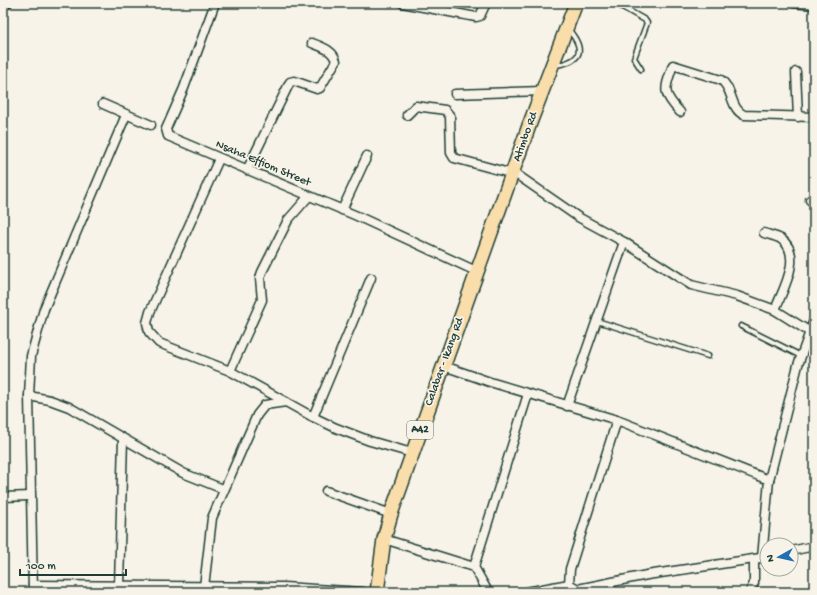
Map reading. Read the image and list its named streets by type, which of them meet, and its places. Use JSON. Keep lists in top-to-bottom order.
{
  "streets": {
    "main road": ["Atimbo Rd", "Calabar - Ikang Rd", "A42"],
    "street": ["Nsaha Effiom Street"]
  },
  "crossings": [
    ["Atimbo Rd", "Nsaha Effiom Street"],
    ["Atimbo Rd", "Calabar - Ikang Rd"],
    ["Nsaha Effiom Street", "Calabar - Ikang Rd"]
  ],
  "scale_bar": "100 m",
  "north": "left"
}
